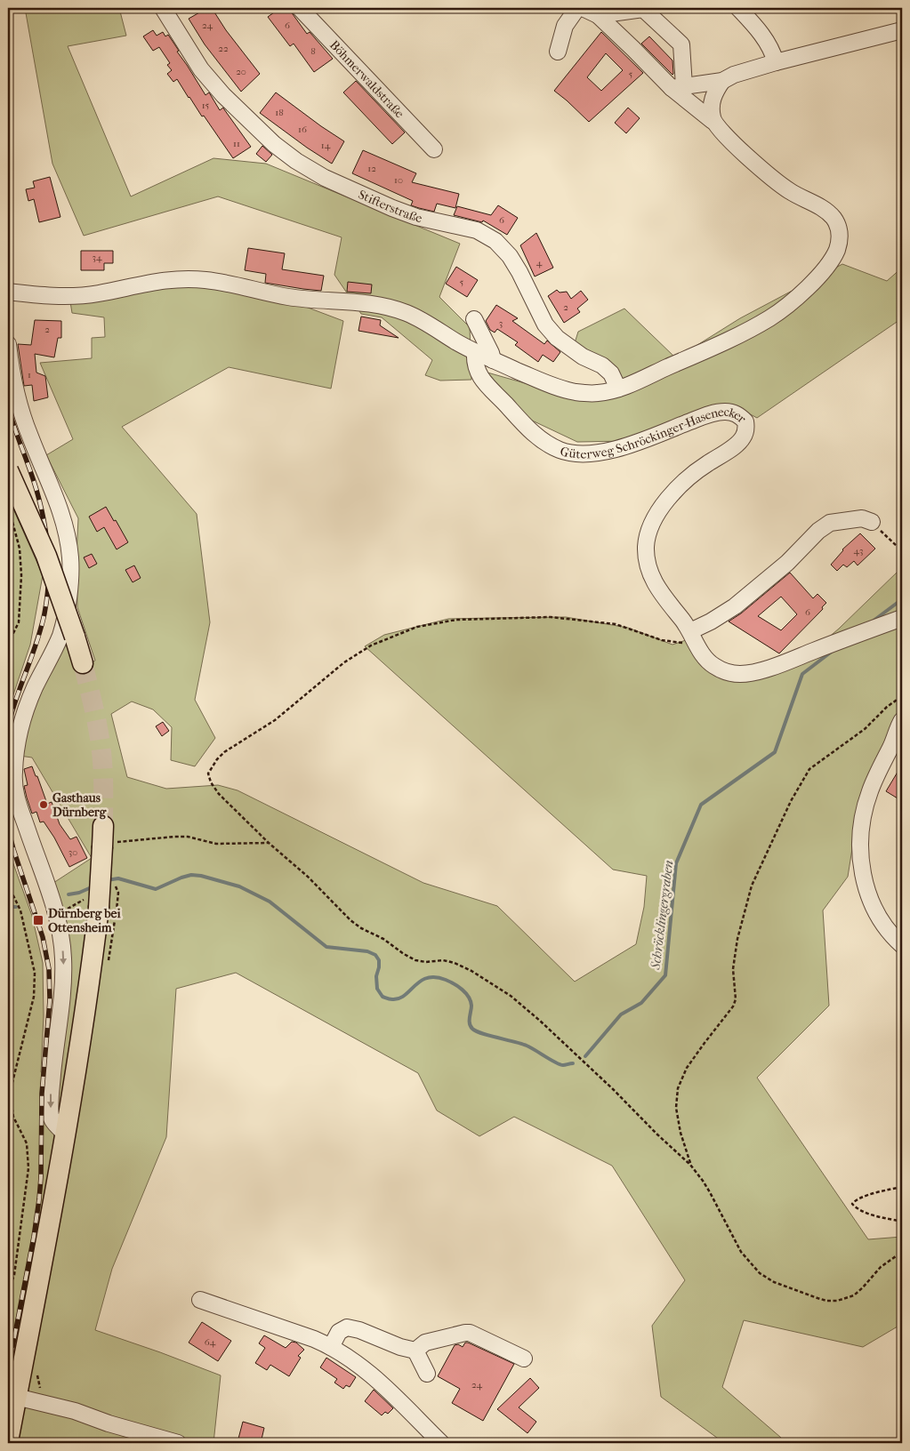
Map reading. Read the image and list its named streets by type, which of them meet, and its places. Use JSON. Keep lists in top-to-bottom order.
{
  "streets": {
    "street": ["Böhmerwaldstraße", "Stifterstraße", "Güterweg Schröckinger-Hasenecker"]
  },
  "water": ["Schröcklingergraben"],
  "places": {
    "other": ["Gasthaus Dürnberg"],
    "transit": ["Dürnberg bei Ottensheim"]
  },
  "house_numbers": [
    "24",
    "6",
    "22",
    "8",
    "20",
    "5",
    "15",
    "18",
    "16",
    "11",
    "14",
    "12",
    "10",
    "6",
    "34",
    "4",
    "5",
    "2",
    "3",
    "2",
    "1",
    "43",
    "6",
    "30",
    "64",
    "24"
  ]
}
